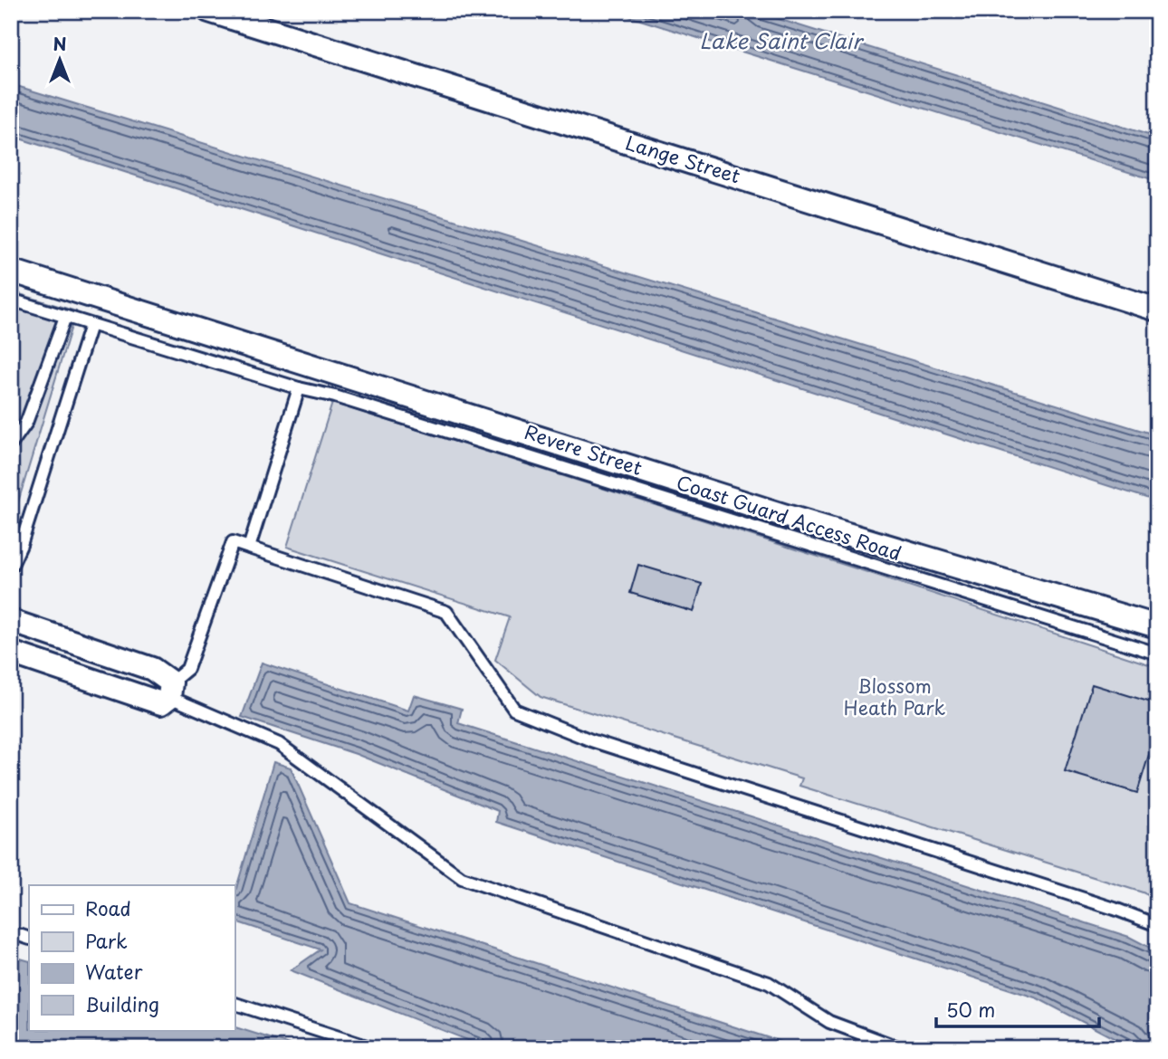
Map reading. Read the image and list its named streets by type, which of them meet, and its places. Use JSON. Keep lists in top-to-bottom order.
{
  "streets": {
    "street": ["Lange Street", "Revere Street"],
    "lane": ["Coast Guard Access Road"]
  },
  "water": ["Lake Saint Clair"],
  "parks": ["Blossom Heath Park"],
  "legend": [
    "Road",
    "Park",
    "Water",
    "Building"
  ],
  "scale_bar": "50 m",
  "north": "top"
}
